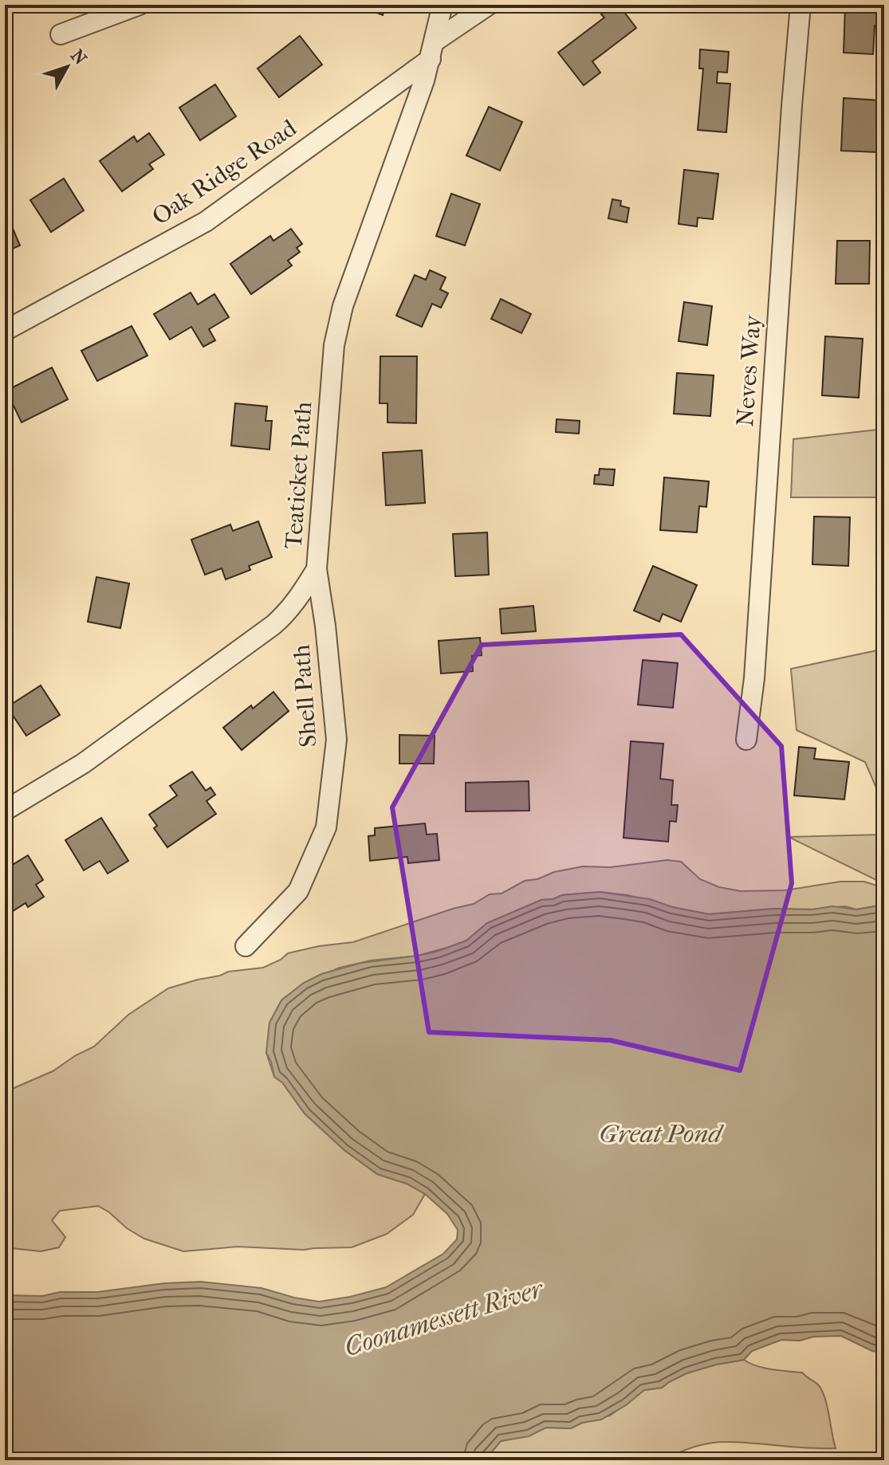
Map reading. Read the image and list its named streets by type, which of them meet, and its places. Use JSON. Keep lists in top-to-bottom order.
{
  "streets": {
    "street": [
      "Oak Ridge Road",
      "Neves Way",
      "Teaticket Path",
      "Shell Path"
    ]
  },
  "crossings": [
    ["Oak Ridge Road", "Teaticket Path"],
    ["Teaticket Path", "Shell Path"]
  ],
  "water": ["Great Pond", "Coonamessett River"],
  "north": "top right"
}
